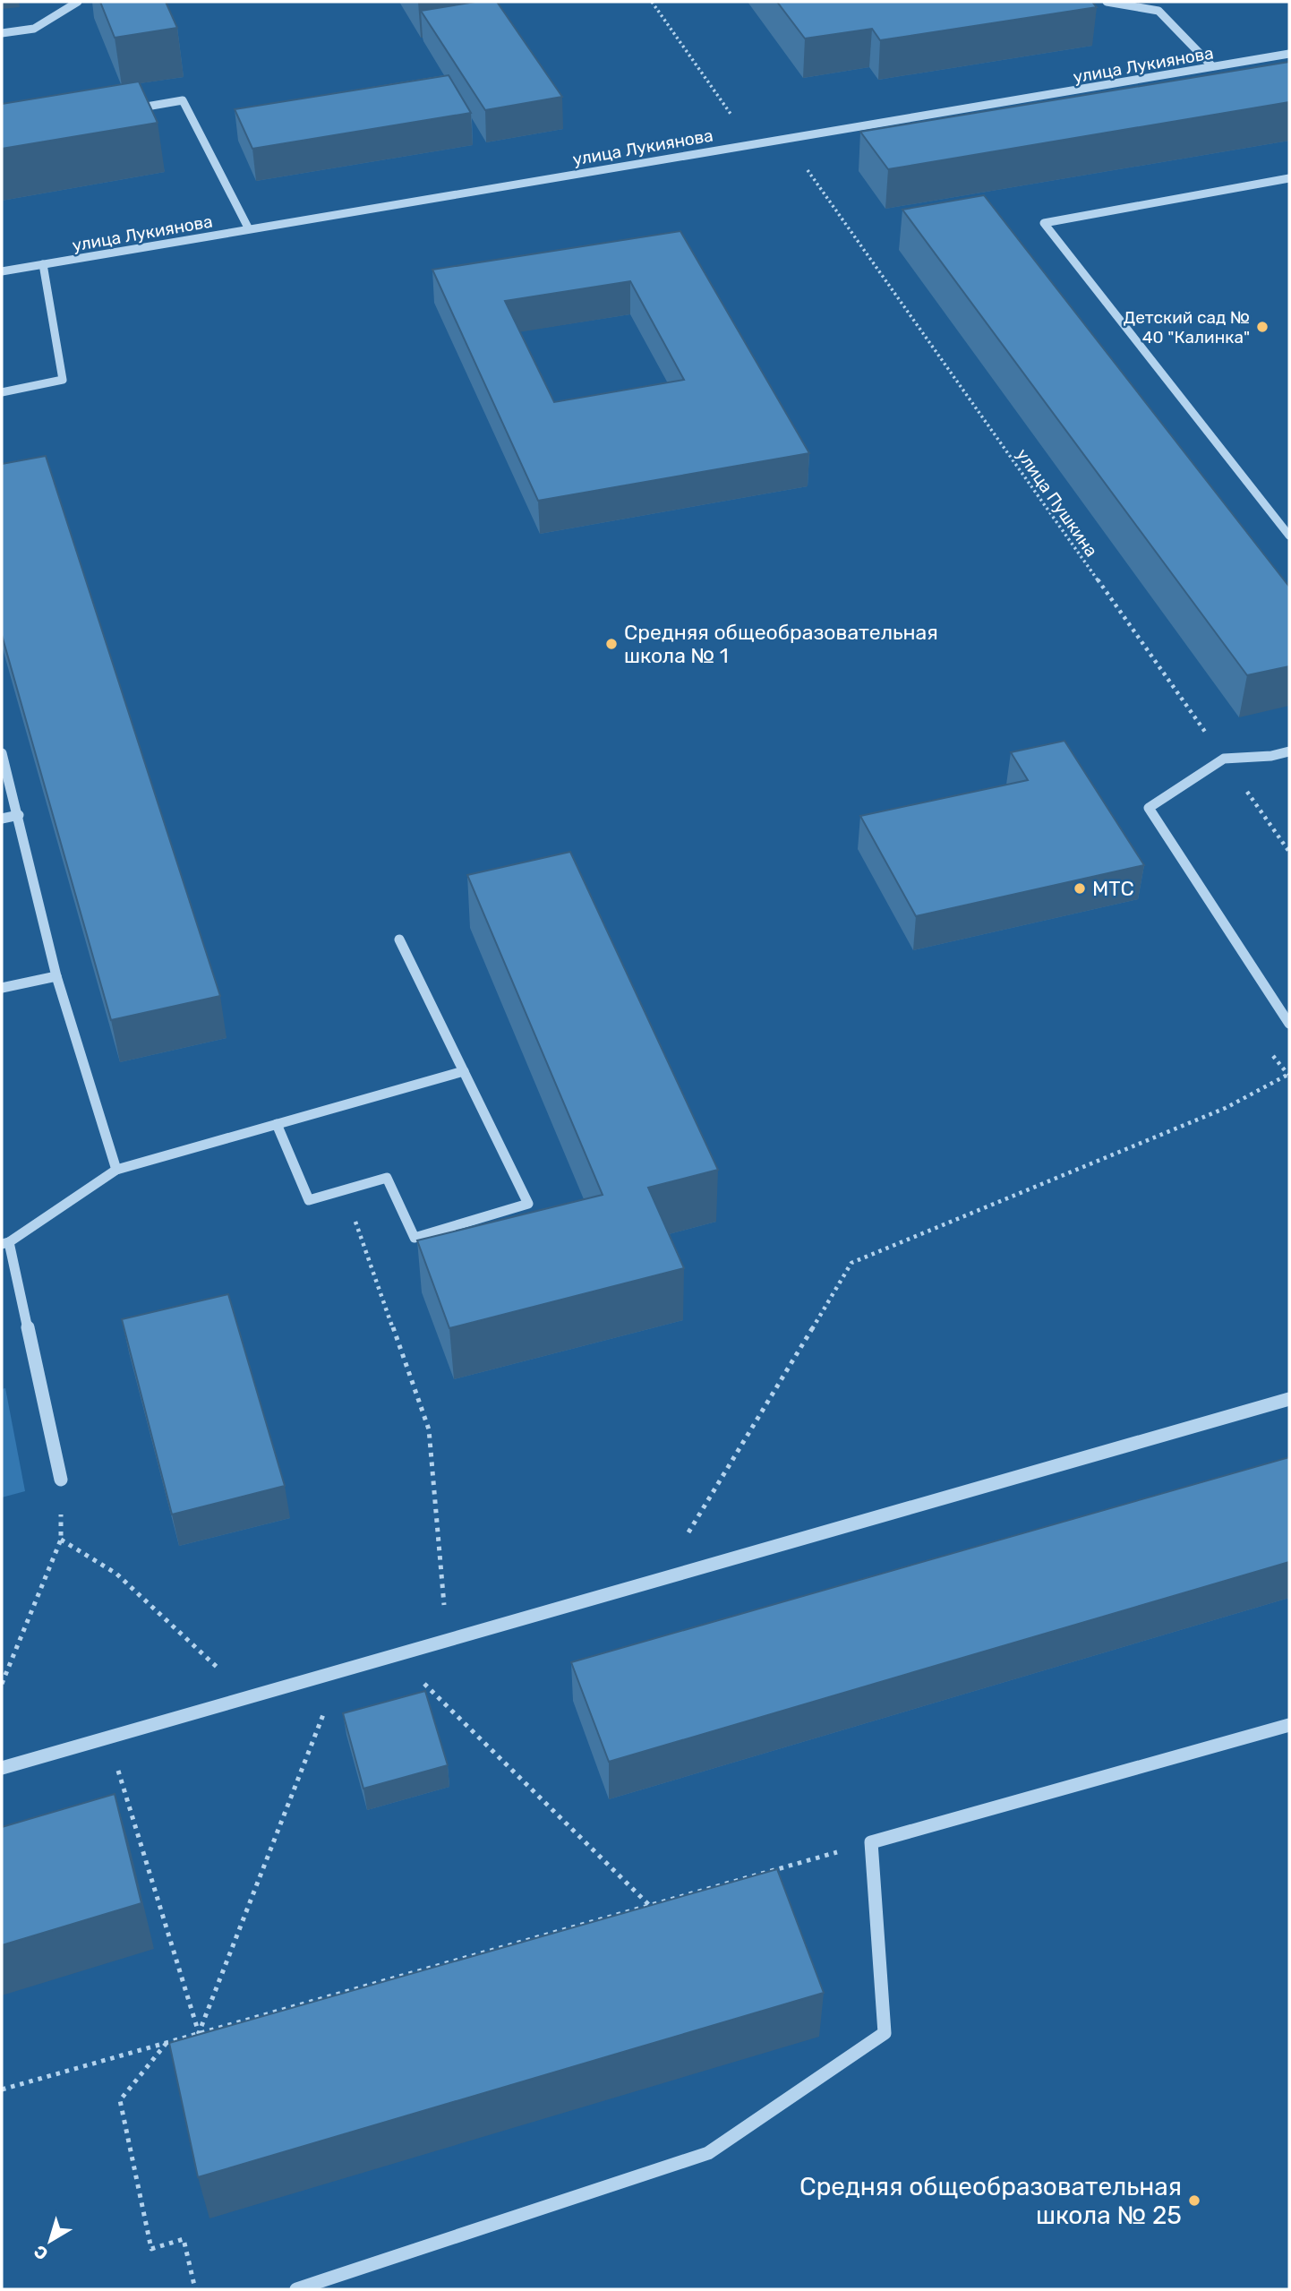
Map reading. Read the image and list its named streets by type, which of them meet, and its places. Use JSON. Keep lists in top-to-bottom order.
{
  "streets": {
    "street": ["улица Лукиянова"],
    "path": ["улица Пушкина"]
  },
  "places": [
    "Детский сад № 40 \"Калинка\"",
    "Средняя общеобразовательная школа № 1",
    "МТС",
    "Средняя общеобразовательная школа № 25"
  ],
  "north": "bottom left"
}
